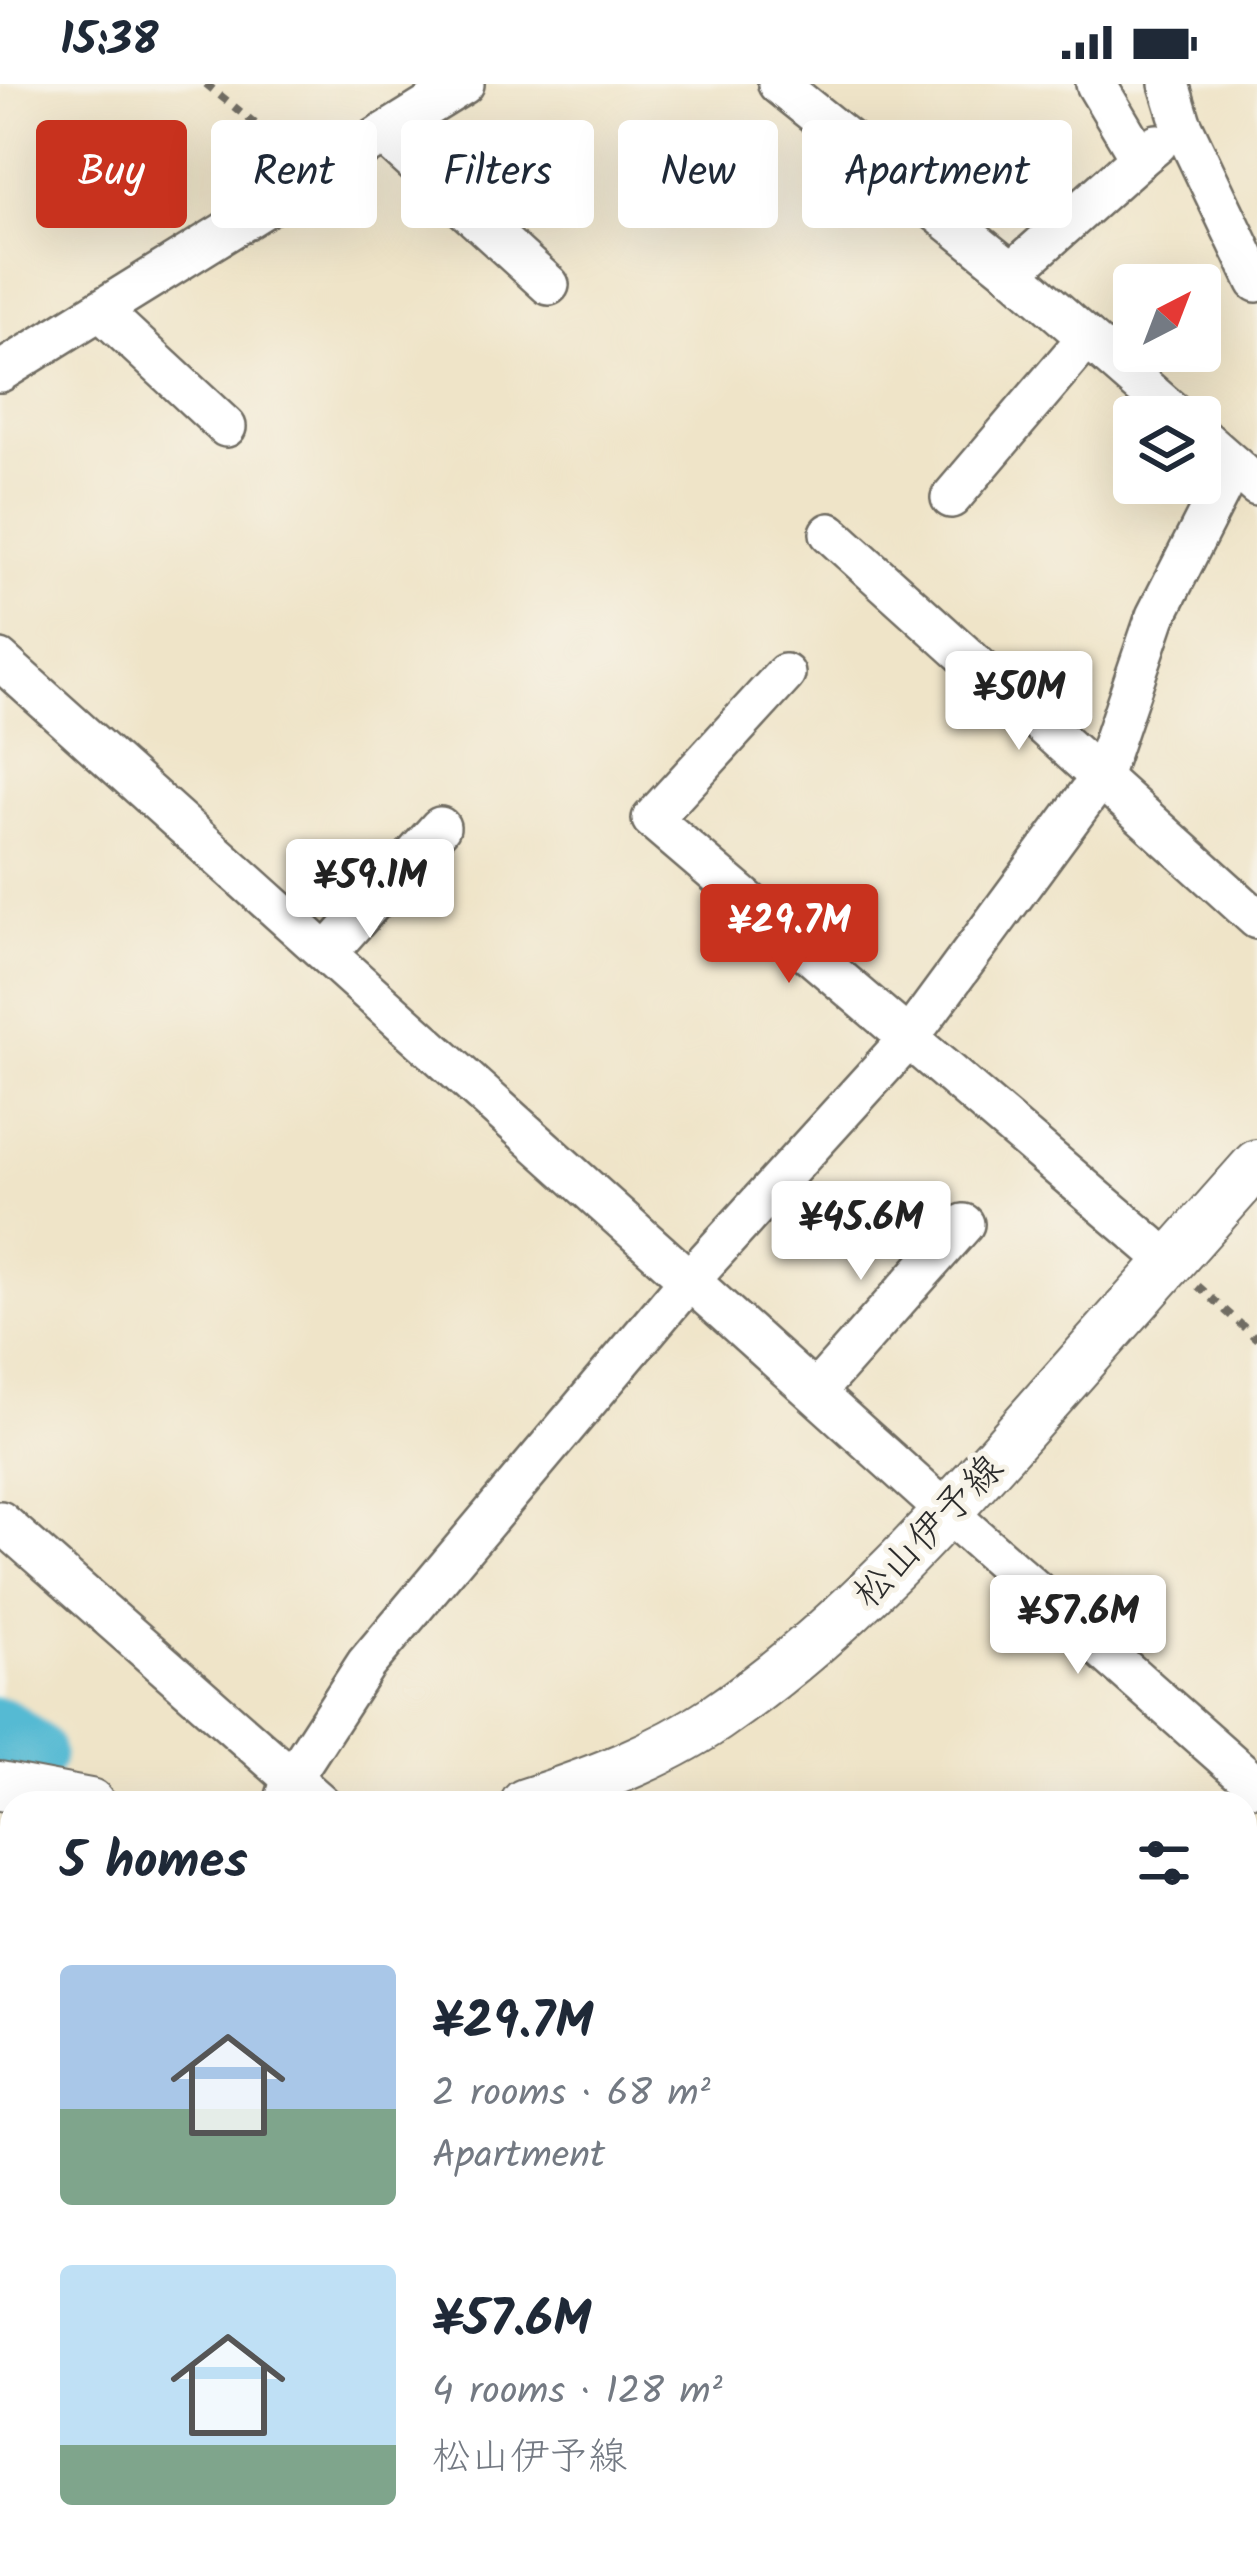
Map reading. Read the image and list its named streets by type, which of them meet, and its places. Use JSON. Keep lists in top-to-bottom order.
{
  "streets": {
    "main road": ["松山伊予線"]
  },
  "north": "top right",
  "page": {
    "status": "15:38",
    "chip": [
      "Buy",
      "Rent",
      "Filters",
      "New",
      "Apartment"
    ],
    "price": [
      "¥50M",
      "¥59.1M",
      "¥29.7M",
      "¥45.6M",
      "¥57.6M"
    ],
    "heading": "5 homes",
    "list": [
      {
        "name": "¥29.7M",
        "note": "2 rooms · 68 m² · Apartment"
      },
      {
        "name": "¥57.6M",
        "note": "4 rooms · 128 m² · 松山伊予線"
      }
    ]
  }
}
